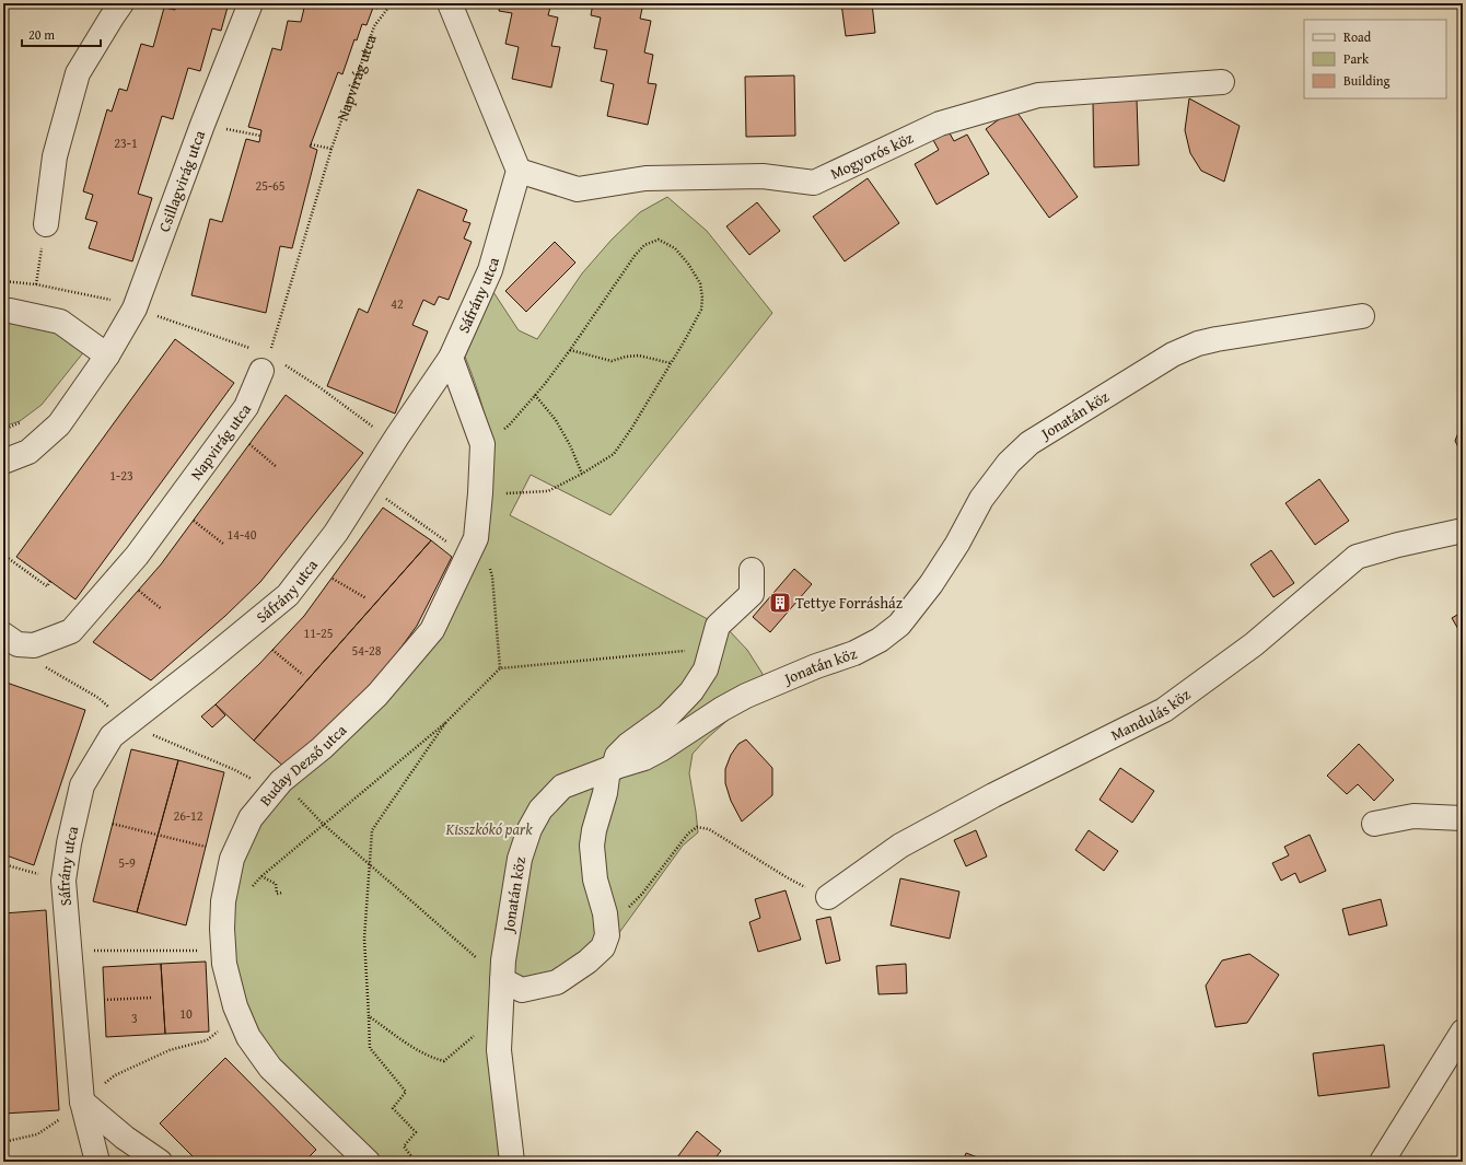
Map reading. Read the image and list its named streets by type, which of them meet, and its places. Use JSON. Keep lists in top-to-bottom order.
{
  "streets": {
    "street": [
      "Napvirág utca",
      "Mogyorós köz",
      "Csillagvirág utca",
      "Sáfrány utca",
      "Jonatán köz",
      "Mandulás köz",
      "Buday Dezső utca"
    ]
  },
  "crossings": [
    ["Mogyorós köz", "Sáfrány utca"],
    ["Sáfrány utca", "Buday Dezső utca"]
  ],
  "parks": ["Kisszkókó park"],
  "places": {
    "building": ["Tettye Forrásház"]
  },
  "house_numbers": [
    "23-1",
    "25-65",
    "42",
    "1-23",
    "14-40",
    "11-25",
    "54-28",
    "26-12",
    "5-9",
    "10",
    "3"
  ],
  "legend": ["Road", "Park", "Building"],
  "scale_bar": "20 m"
}
